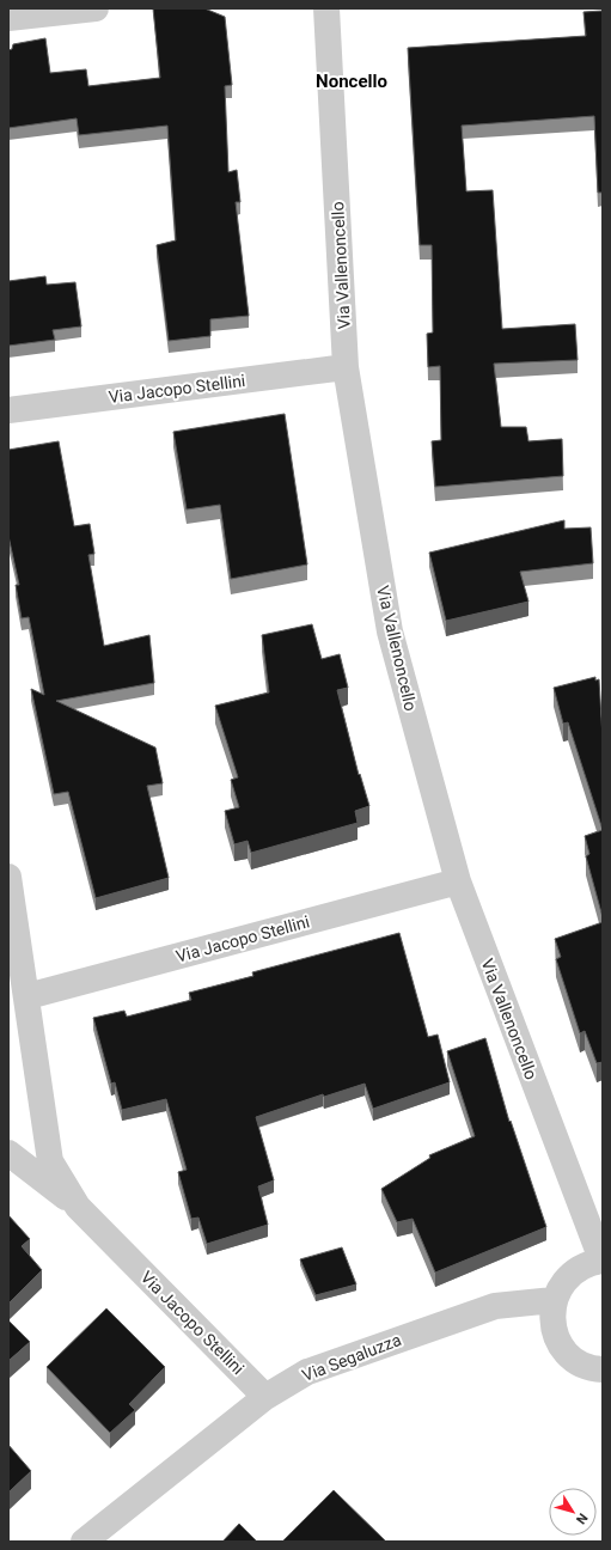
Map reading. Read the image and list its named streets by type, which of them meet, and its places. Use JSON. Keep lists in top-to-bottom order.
{
  "streets": {
    "street": ["Via Vallenoncello", "Via Jacopo Stellini", "Via Segaluzza"]
  },
  "crossings": [
    ["Via Vallenoncello", "Via Jacopo Stellini"],
    ["Via Jacopo Stellini", "Via Segaluzza"]
  ],
  "districts": ["Noncello"],
  "north": "bottom right"
}
